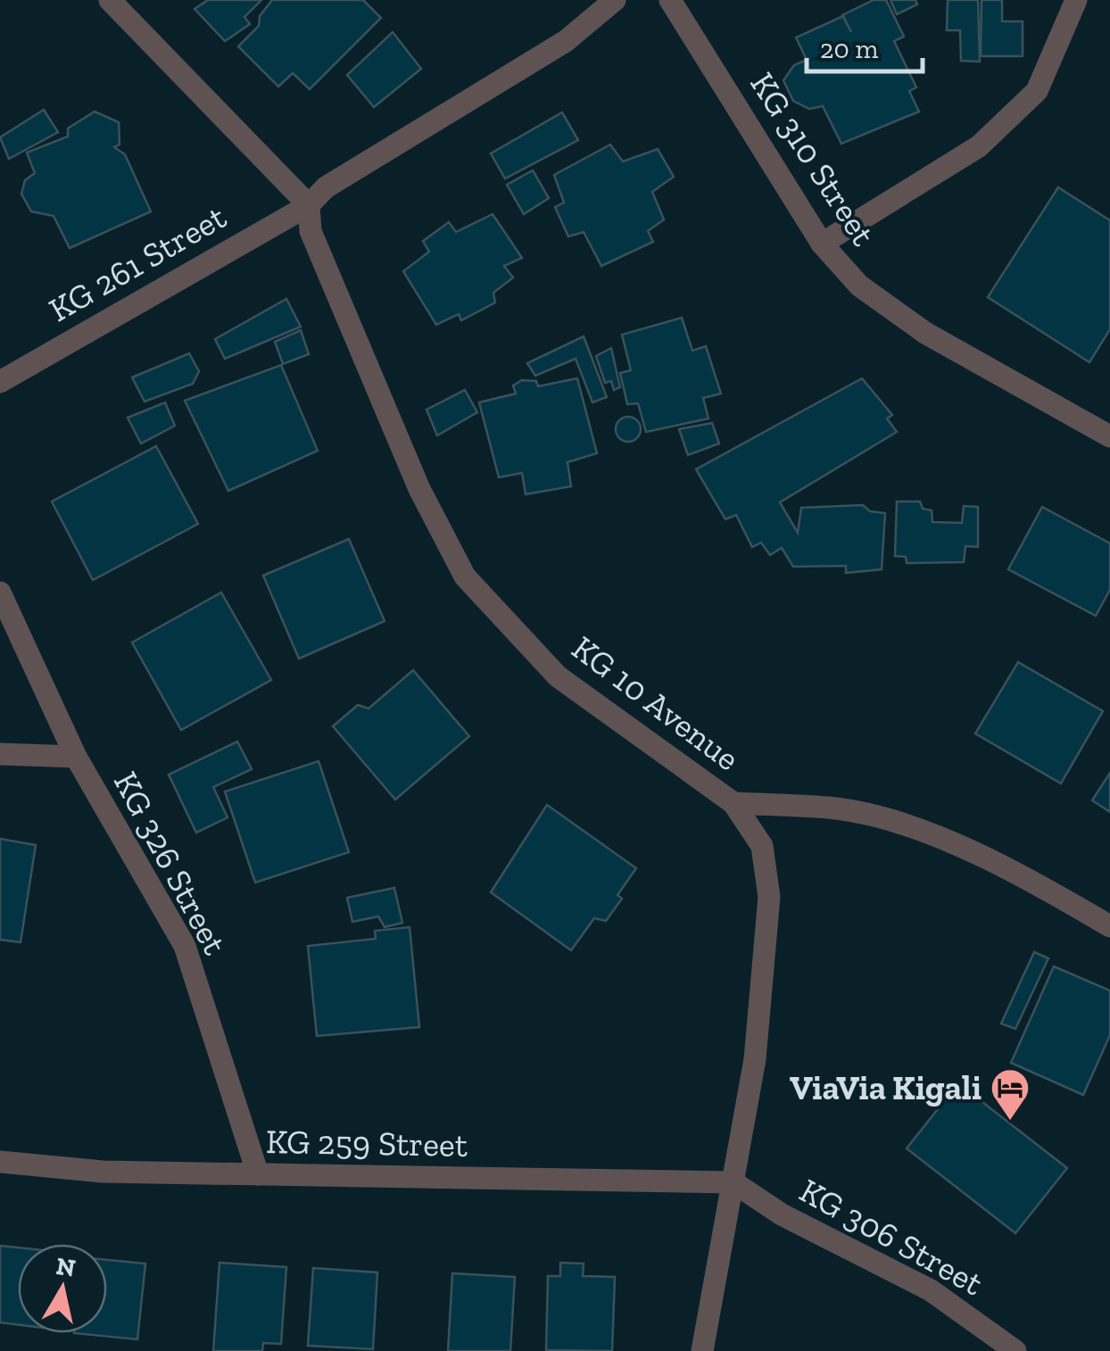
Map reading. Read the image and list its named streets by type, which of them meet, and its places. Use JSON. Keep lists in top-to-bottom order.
{
  "streets": {
    "street": [
      "KG 310 Street",
      "KG 261 Street",
      "KG 10 Avenue",
      "KG 326 Street",
      "KG 259 Street",
      "KG 306 Street"
    ]
  },
  "crossings": [
    ["KG 261 Street", "KG 10 Avenue"],
    ["KG 10 Avenue", "KG 259 Street"],
    ["KG 10 Avenue", "KG 306 Street"],
    ["KG 326 Street", "KG 259 Street"],
    ["KG 259 Street", "KG 306 Street"]
  ],
  "places": {
    "hotel": ["ViaVia Kigali"]
  },
  "scale_bar": "20 m",
  "north": "top"
}
